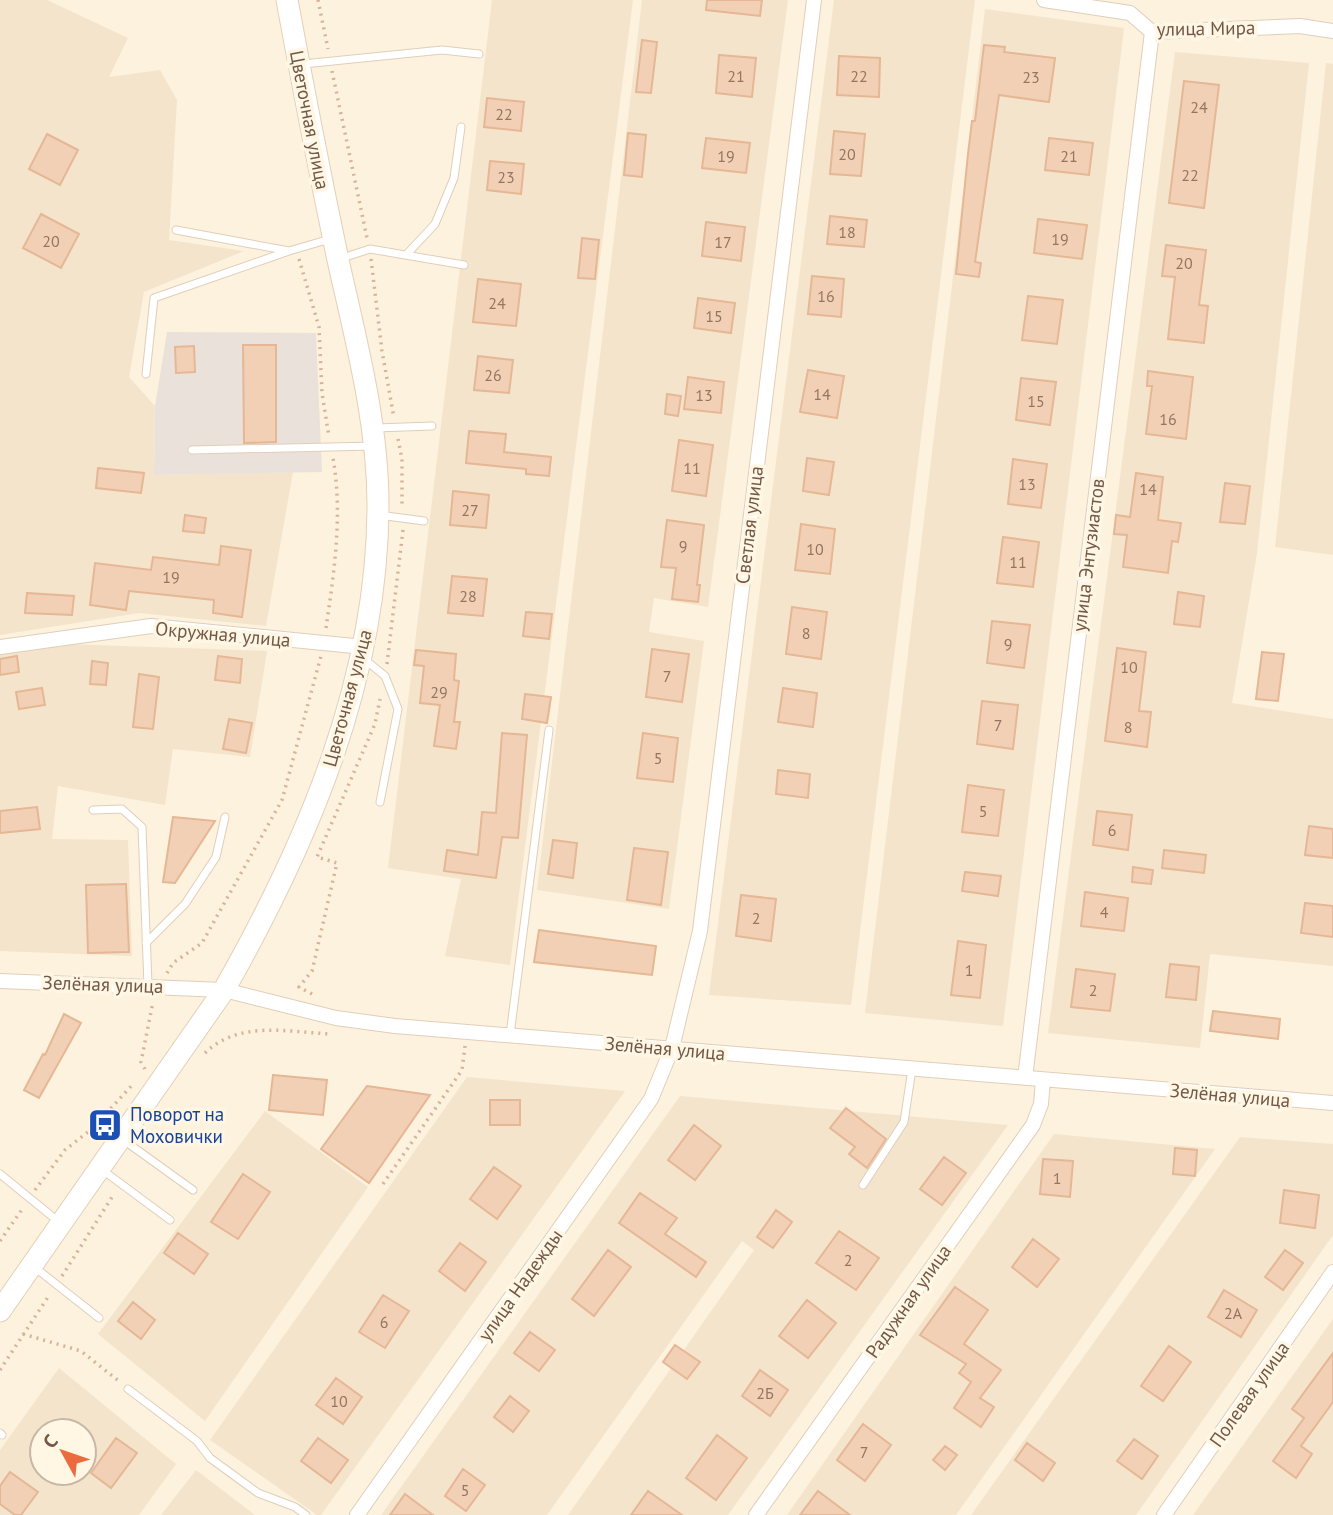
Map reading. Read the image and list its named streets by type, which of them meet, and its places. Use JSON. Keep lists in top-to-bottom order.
{
  "streets": {
    "main road": ["Цветочная улица"],
    "street": [
      "улица Мира",
      "Светлая улица",
      "улица Энтузиастов",
      "Окружная улица",
      "Зелёная улица",
      "улица Надежды",
      "Радужная улица",
      "Полевая улица"
    ]
  },
  "crossings": [
    ["улица Мира", "улица Энтузиастов"],
    ["Цветочная улица", "Окружная улица"],
    ["Цветочная улица", "Зелёная улица"],
    ["Светлая улица", "Зелёная улица"],
    ["Светлая улица", "улица Надежды"],
    ["улица Энтузиастов", "Зелёная улица"],
    ["Зелёная улица", "улица Надежды"],
    ["Зелёная улица", "Радужная улица"]
  ],
  "places": {
    "bus stop": ["Поворот на Моховички"]
  },
  "house_numbers": [
    "21",
    "22",
    "23",
    "24",
    "22",
    "20",
    "19",
    "21",
    "22",
    "23",
    "18",
    "19",
    "20",
    "17",
    "20",
    "16",
    "24",
    "15",
    "26",
    "14",
    "13",
    "15",
    "16",
    "11",
    "13",
    "14",
    "27",
    "9",
    "10",
    "11",
    "19",
    "28",
    "8",
    "9",
    "10",
    "7",
    "29",
    "7",
    "8",
    "5",
    "5",
    "6",
    "4",
    "2",
    "1",
    "2",
    "1",
    "2",
    "2А",
    "6",
    "2Б",
    "10",
    "7",
    "5"
  ],
  "north": "top left"
}
